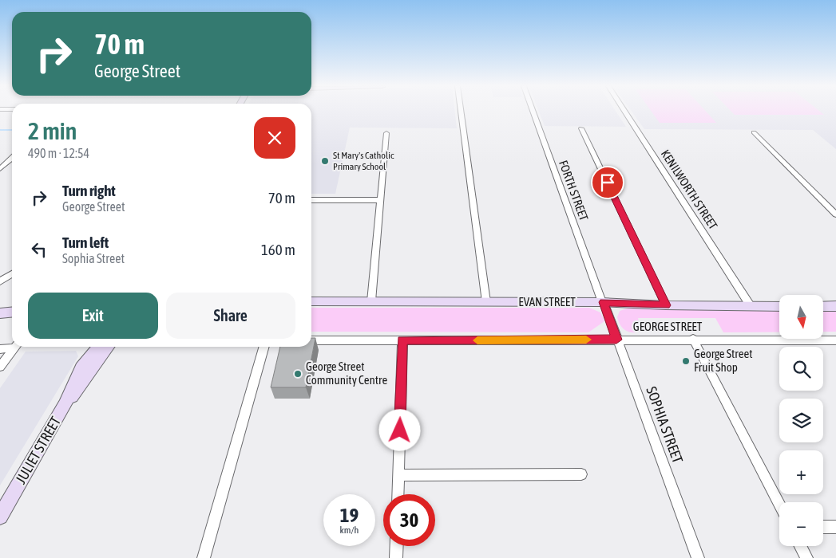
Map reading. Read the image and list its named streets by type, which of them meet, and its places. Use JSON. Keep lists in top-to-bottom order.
{
  "streets": {
    "street": [
      "KENILWORTH STREET",
      "FORTH STREET",
      "EVAN STREET",
      "GEORGE STREET",
      "SOPHIA STREET",
      "JULIET STREET"
    ]
  },
  "crossings": [
    ["KENILWORTH STREET", "EVAN STREET"],
    ["FORTH STREET", "EVAN STREET"],
    ["FORTH STREET", "SOPHIA STREET"],
    ["EVAN STREET", "SOPHIA STREET"],
    ["GEORGE STREET", "SOPHIA STREET"]
  ],
  "places": ["St Mary's Catholic Primary School", "George Street Fruit Shop", "George Street Community Centre"],
  "north": "bottom",
  "page": {
    "turn": ["70 m", "George Street"],
    "heading": ["2 min", "490 m · 12:54"],
    "list": [
      {
        "name": "Turn right",
        "note": "George Street",
        "value": "70 m"
      },
      {
        "name": "Turn left",
        "note": "Sophia Street",
        "value": "160 m"
      }
    ],
    "buttons": ["Exit", "Share"],
    "map_buttons": ["+", "−"],
    "speed": "19 km/h",
    "limit": "30"
  }
}
